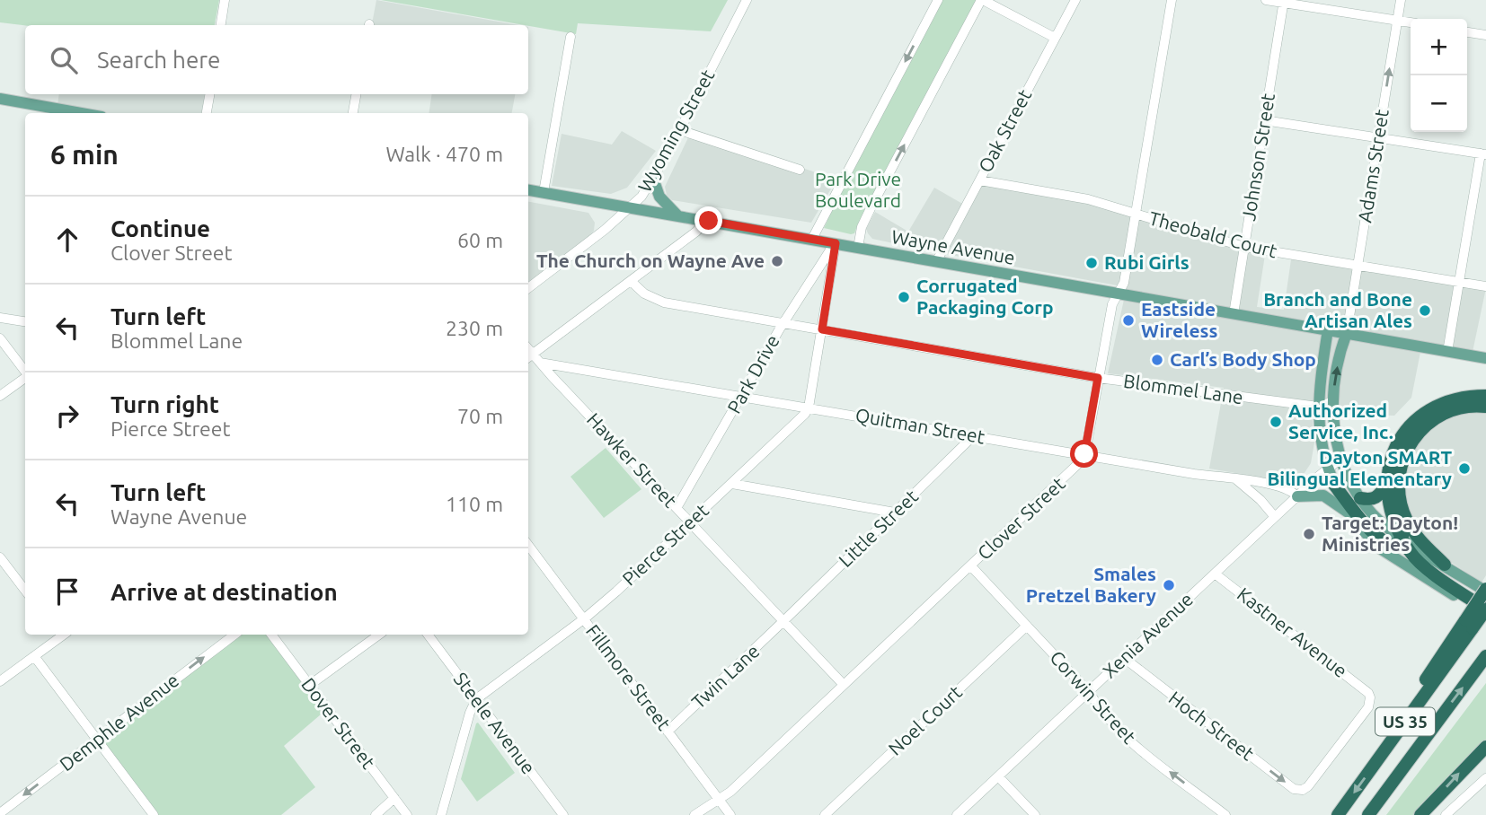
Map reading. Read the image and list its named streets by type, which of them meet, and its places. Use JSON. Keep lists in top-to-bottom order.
{
  "streets": {
    "highway": ["US 35"],
    "main road": ["Wayne Avenue"],
    "street": [
      "Wyoming Street",
      "Oak Street",
      "Johnson Street",
      "Adams Street",
      "Theobald Court",
      "Park Drive",
      "Blommel Lane",
      "Quitman Street",
      "Hawker Street",
      "Clover Street",
      "Little Street",
      "Pierce Street",
      "Kastner Avenue",
      "Xenia Avenue",
      "Twin Lane",
      "Fillmore Street",
      "Corwin Street",
      "Noel Court",
      "Demphle Avenue",
      "Dover Street",
      "Steele Avenue",
      "Hoch Street"
    ]
  },
  "crossings": [
    ["Wyoming Street", "Wayne Avenue"],
    ["Oak Street", "Theobald Court"],
    ["Oak Street", "Wayne Avenue"],
    ["Johnson Street", "Theobald Court"],
    ["Johnson Street", "Wayne Avenue"],
    ["Adams Street", "Theobald Court"],
    ["Adams Street", "Wayne Avenue"],
    ["Theobald Court", "Clover Street"],
    ["Wayne Avenue", "Park Drive"],
    ["Wayne Avenue", "Clover Street"],
    ["Park Drive", "Blommel Lane"],
    ["Park Drive", "Quitman Street"],
    ["Park Drive", "Hawker Street"],
    ["Blommel Lane", "Clover Street"],
    ["Quitman Street", "Hawker Street"],
    ["Quitman Street", "Clover Street"],
    ["Quitman Street", "Little Street"],
    ["Quitman Street", "Pierce Street"],
    ["Quitman Street", "Xenia Avenue"],
    ["Hawker Street", "Clover Street"],
    ["Hawker Street", "Little Street"],
    ["Hawker Street", "Pierce Street"],
    ["Hawker Street", "Twin Lane"],
    ["Clover Street", "Fillmore Street"],
    ["Clover Street", "Corwin Street"],
    ["Little Street", "Twin Lane"],
    ["Pierce Street", "Fillmore Street"],
    ["Pierce Street", "Steele Avenue"],
    ["Kastner Avenue", "Xenia Avenue"],
    ["Kastner Avenue", "Hoch Street"],
    ["Xenia Avenue", "Corwin Street"],
    ["Xenia Avenue", "Hoch Street"],
    ["Twin Lane", "Fillmore Street"],
    ["Corwin Street", "Noel Court"]
  ],
  "one_way": ["Adams Street", "Corwin Street", "Hoch Street"],
  "parks": ["Park Drive Boulevard"],
  "places": [
    "The Church on Wayne Ave",
    "Rubi Girls",
    "Corrugated Packaging Corp",
    "Branch and Bone Artisan Ales",
    "Eastside Wireless",
    "Carl’s Body Shop",
    "Authorized Service, Inc.",
    "Dayton SMART Bilingual Elementary",
    "Target: Dayton! Ministries",
    "Smales Pretzel Bakery"
  ],
  "page": {
    "map_buttons": ["+", "−"],
    "search": "Search here",
    "heading": ["6 min", "Walk · 470 m"],
    "list": [
      ["Continue", "Clover Street", "60 m"],
      ["Turn left", "Blommel Lane", "230 m"],
      ["Turn right", "Pierce Street", "70 m"],
      ["Turn left", "Wayne Avenue", "110 m"],
      "Arrive at destination"
    ]
  }
}
